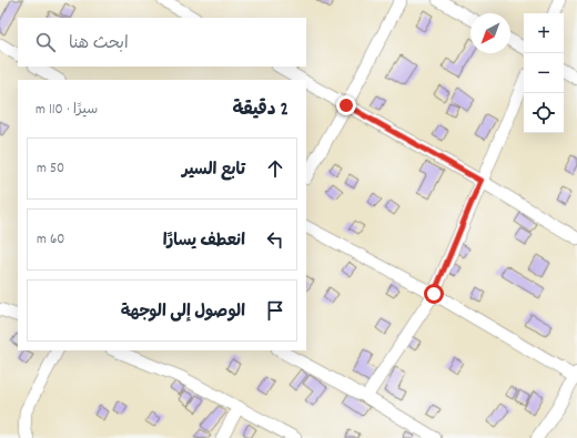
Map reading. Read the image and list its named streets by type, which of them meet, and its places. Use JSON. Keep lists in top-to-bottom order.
{
  "north": "bottom left",
  "page": {
    "map_buttons": ["+", "−"],
    "search": "ابحث هنا",
    "heading": ["2 دقيقة", "سيرًا · 110 m"],
    "list": [
      ["تابع السير", "50 m"],
      ["انعطف يسارًا", "60 m"],
      "الوصول إلى الوجهة"
    ]
  }
}
